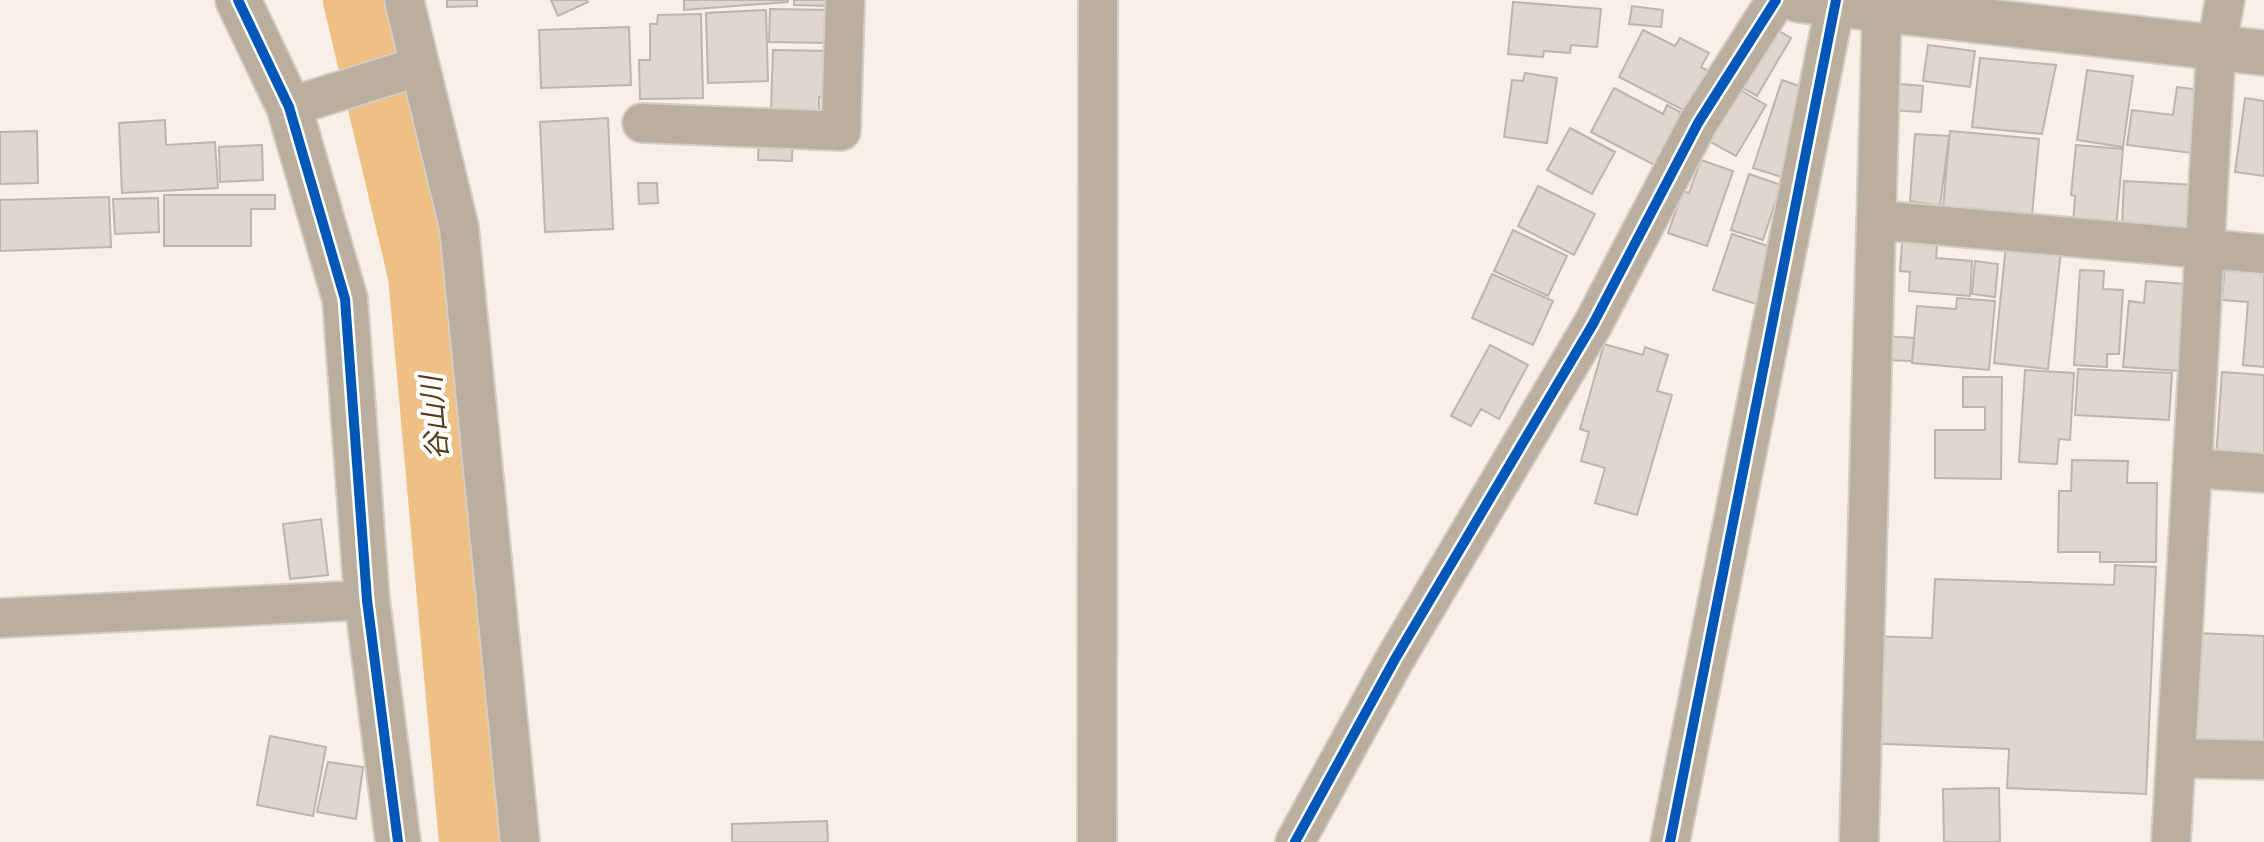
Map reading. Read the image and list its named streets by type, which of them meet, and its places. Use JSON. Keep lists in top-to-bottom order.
{
  "water": ["谷山川"]
}
